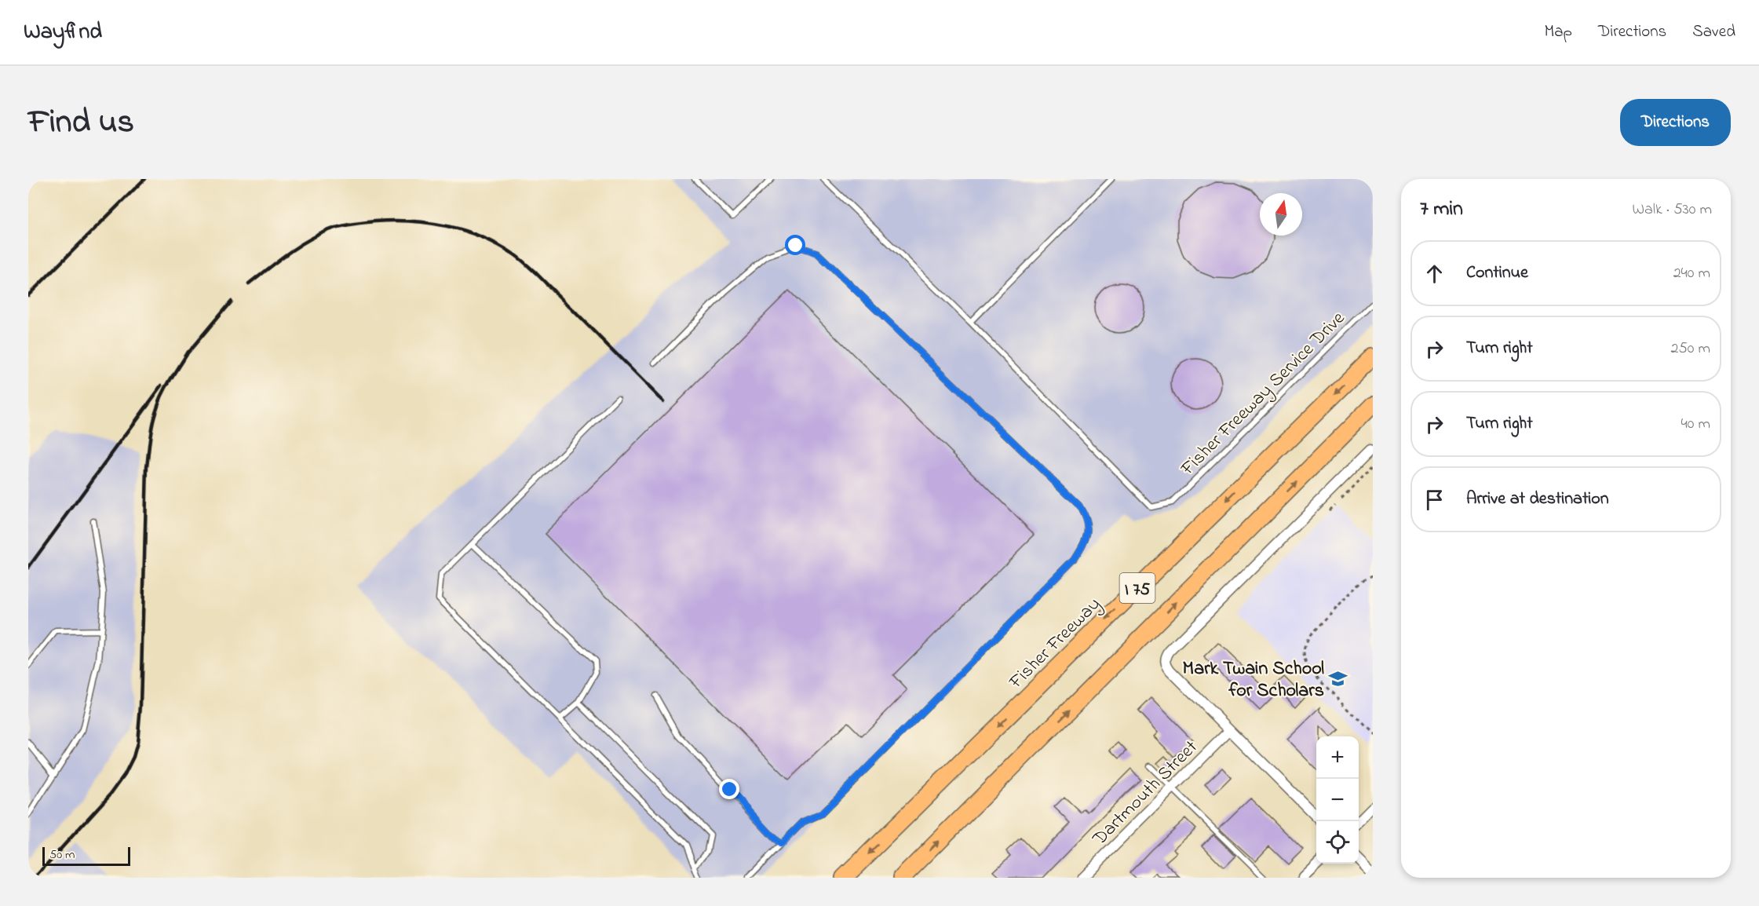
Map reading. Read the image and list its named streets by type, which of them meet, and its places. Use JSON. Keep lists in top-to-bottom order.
{
  "streets": {
    "highway": ["I 75", "Fisher Freeway"],
    "street": ["Dartmouth Street"],
    "lane": ["Fisher Freeway Service Drive"]
  },
  "places": {
    "school or university": ["Mark Twain School for Scholars"]
  },
  "scale_bar": "50 m",
  "north": "top",
  "page": {
    "header": "Wayfind",
    "nav": ["Map", "Directions", "Saved"],
    "title": "Find us",
    "buttons": "Directions",
    "heading": ["7 min", "Walk · 530 m"],
    "list": [
      ["Continue", "240 m"],
      ["Turn right", "250 m"],
      ["Turn right", "40 m"],
      "Arrive at destination"
    ],
    "map_buttons": ["+", "−"],
    "scale": "50 m"
  }
}
